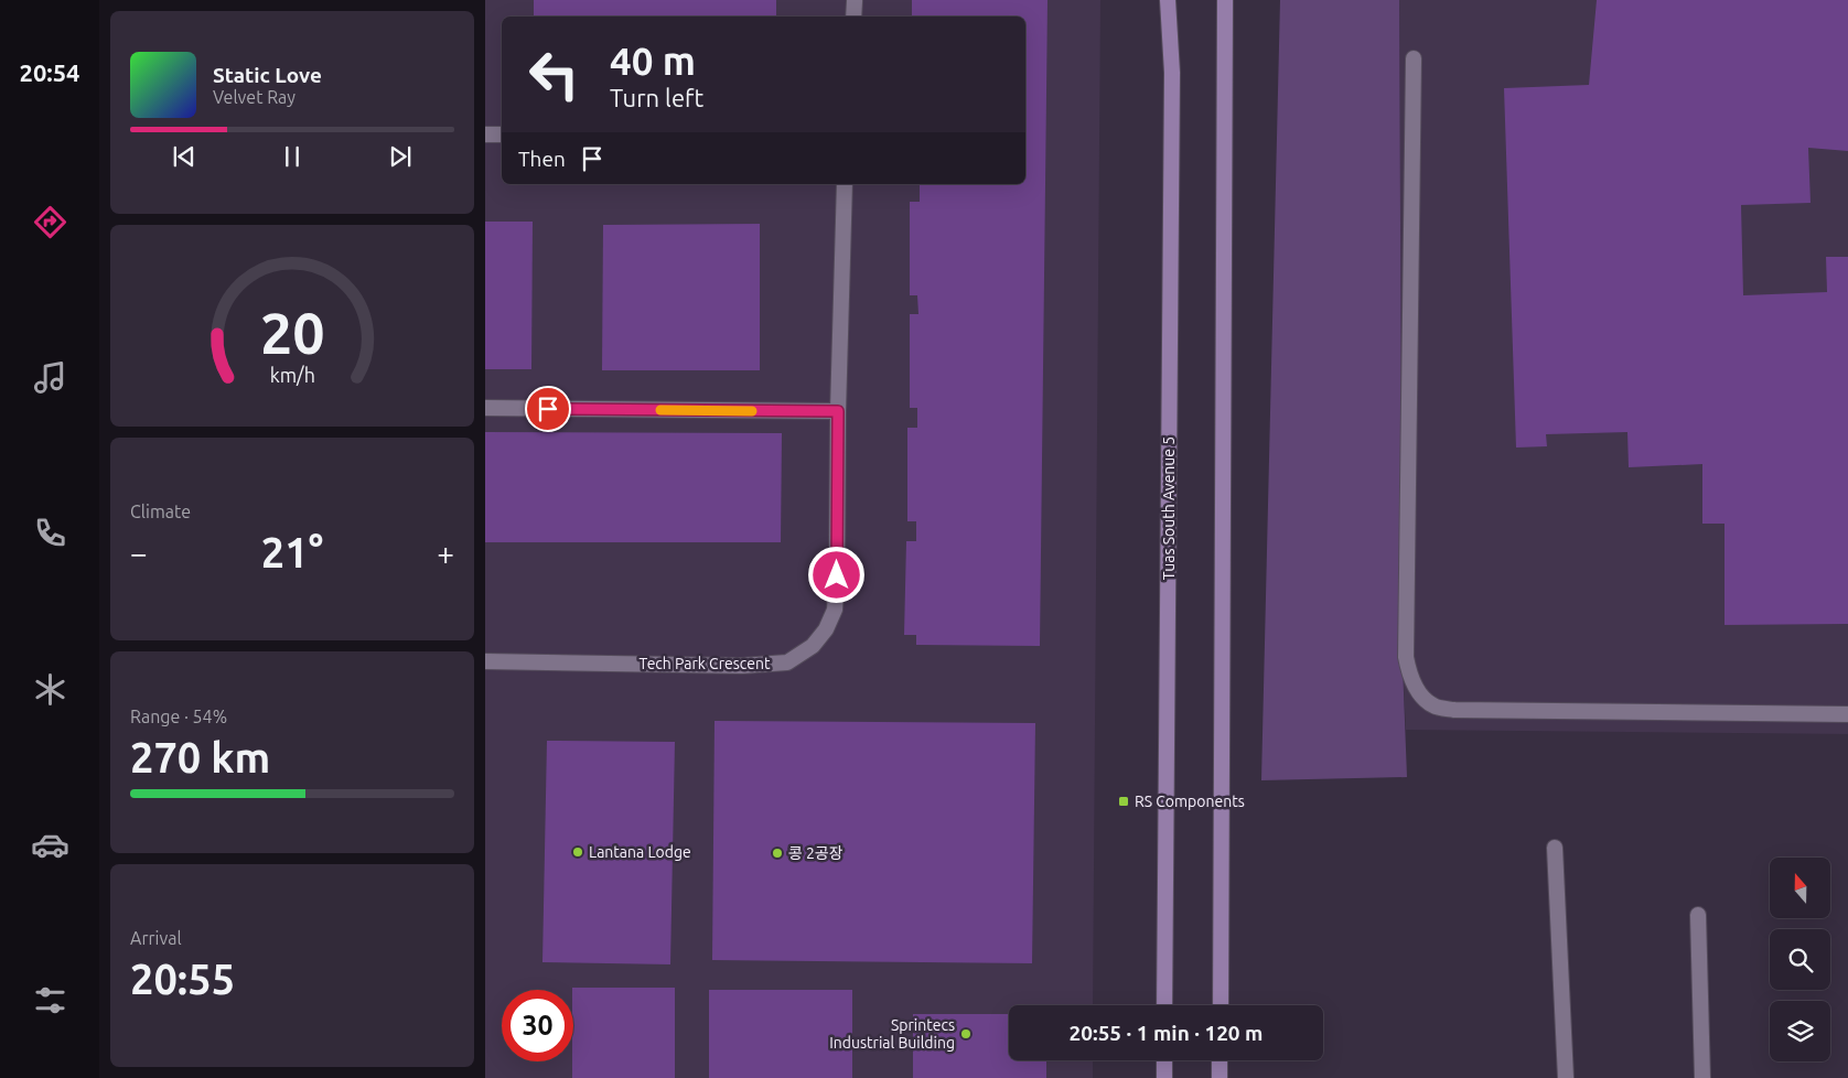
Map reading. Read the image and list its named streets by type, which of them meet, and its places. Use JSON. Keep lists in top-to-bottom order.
{
  "streets": {
    "main road": ["Tuas South Avenue 5"],
    "street": ["Tech Park Crescent"]
  },
  "places": {
    "transit": ["RS Components"],
    "other": ["Lantana Lodge", "콩 2공장", "Sprintecs Industrial Building"]
  },
  "north": "top",
  "page": {
    "tabs": "20:54",
    "turn": ["40 m", "Turn left"],
    "song": ["Static Love", "Velvet Ray"],
    "then": "Then",
    "tile": [
      "Climate",
      ["Range · 54%", "270 km"],
      ["Arrival", "20:55"]
    ],
    "heat": ["−", "21°", "+"],
    "limit": "30",
    "trip": "20:55 · 1 min · 120 m",
    "gauge": ["20", "km/h"]
  }
}
